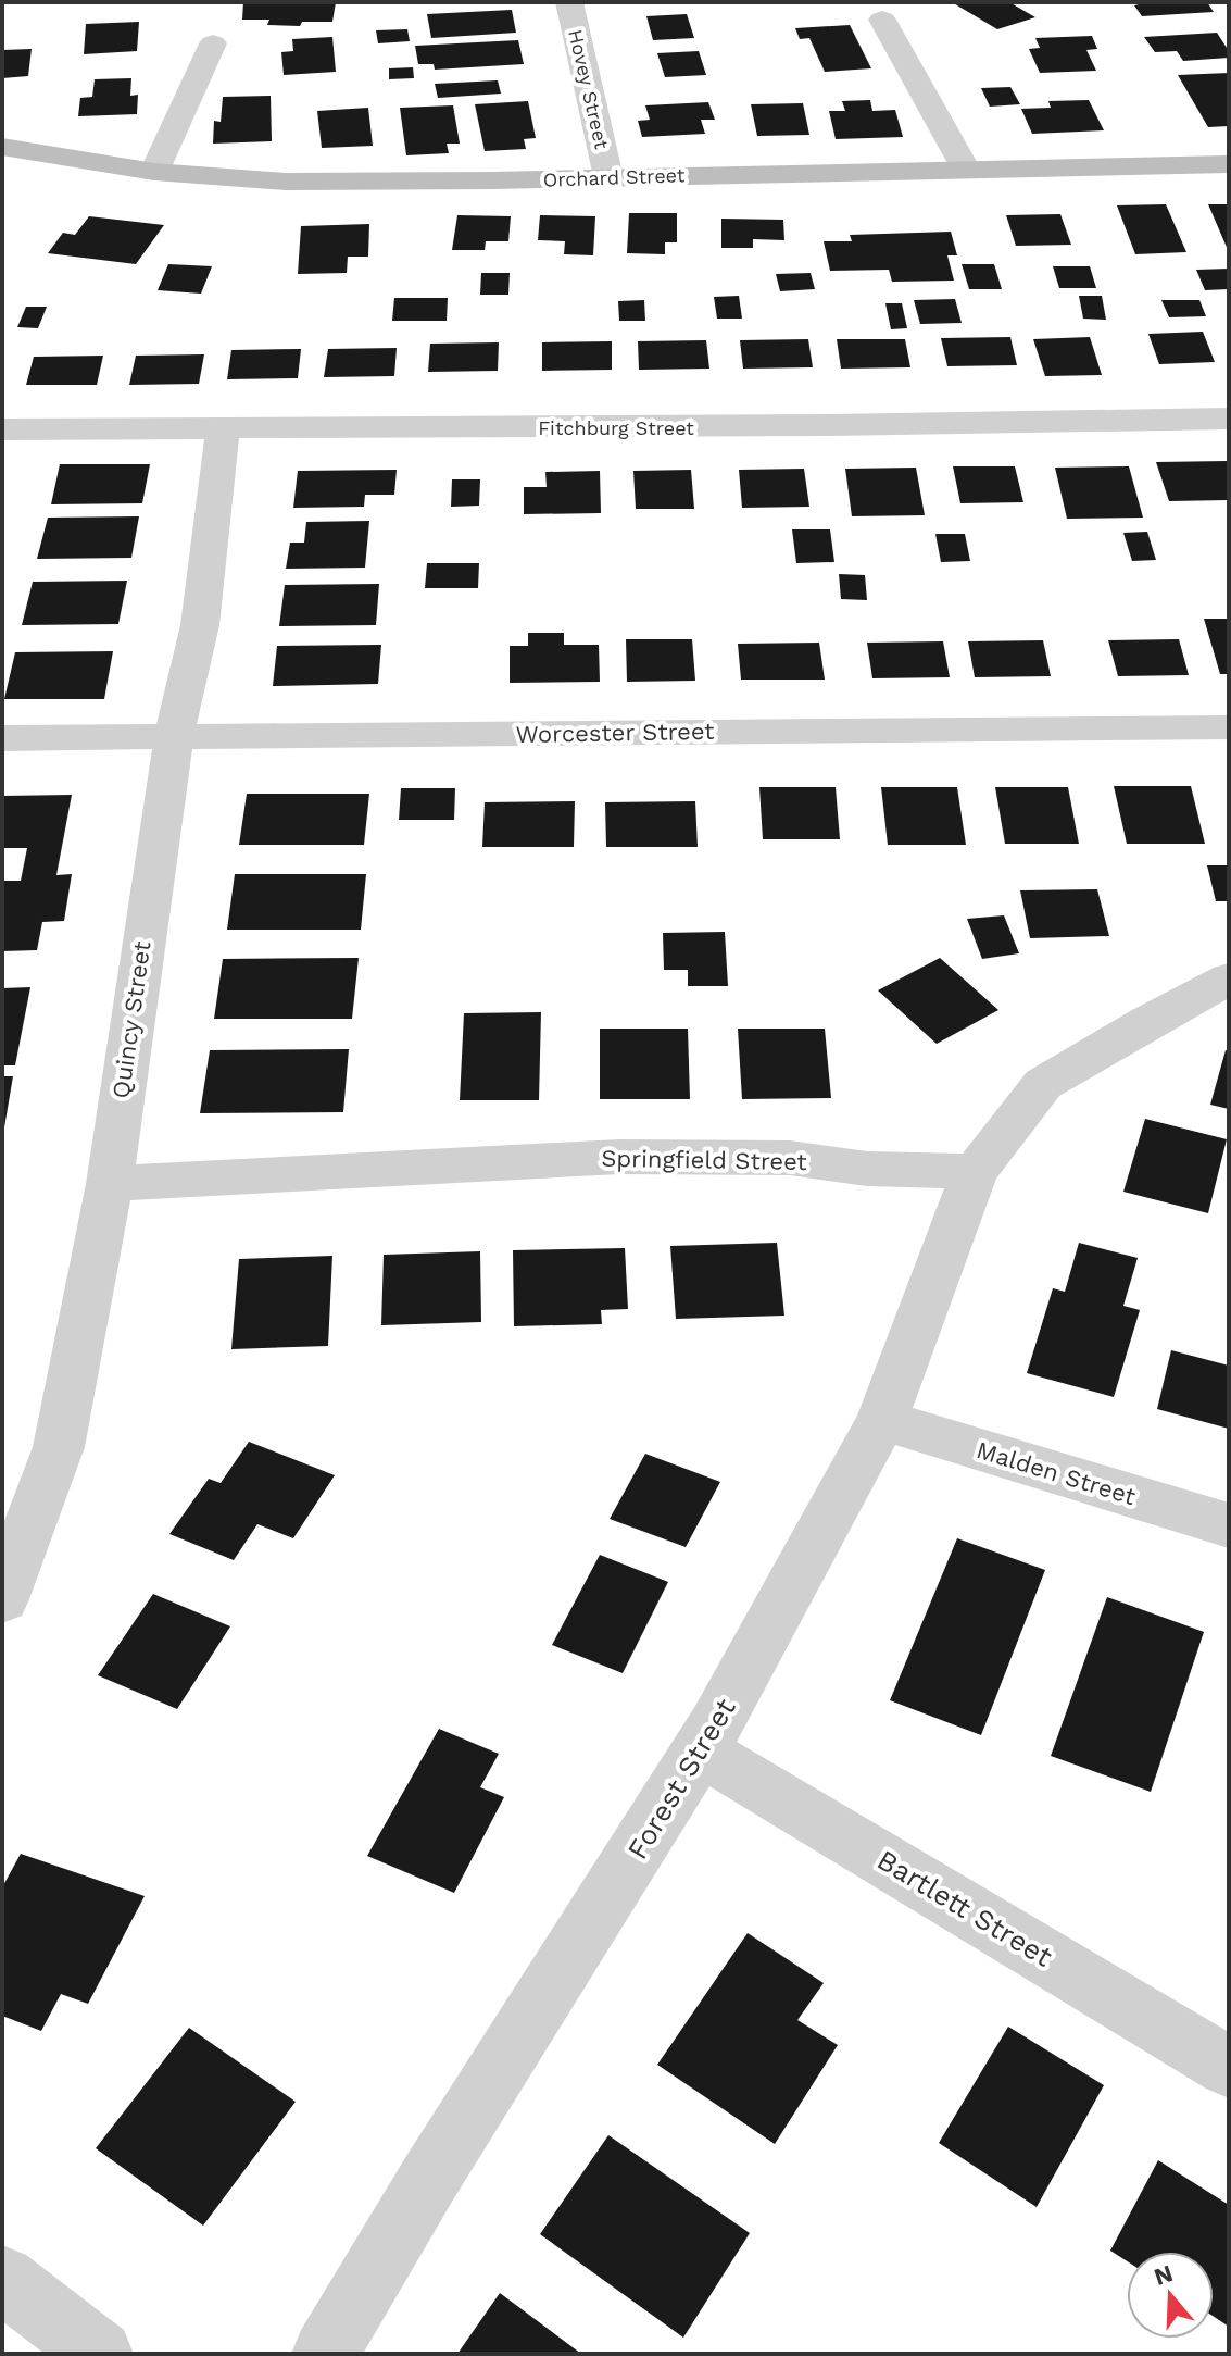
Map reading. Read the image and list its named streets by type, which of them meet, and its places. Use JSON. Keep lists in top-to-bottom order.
{
  "streets": {
    "main road": ["Orchard Street"],
    "street": [
      "Hovey Street",
      "Fitchburg Street",
      "Worcester Street",
      "Quincy Street",
      "Springfield Street",
      "Malden Street",
      "Forest Street",
      "Bartlett Street"
    ]
  },
  "crossings": [
    ["Hovey Street", "Orchard Street"],
    ["Fitchburg Street", "Quincy Street"],
    ["Worcester Street", "Quincy Street"],
    ["Quincy Street", "Springfield Street"],
    ["Springfield Street", "Forest Street"],
    ["Malden Street", "Forest Street"],
    ["Forest Street", "Bartlett Street"]
  ],
  "north": "top"
}
